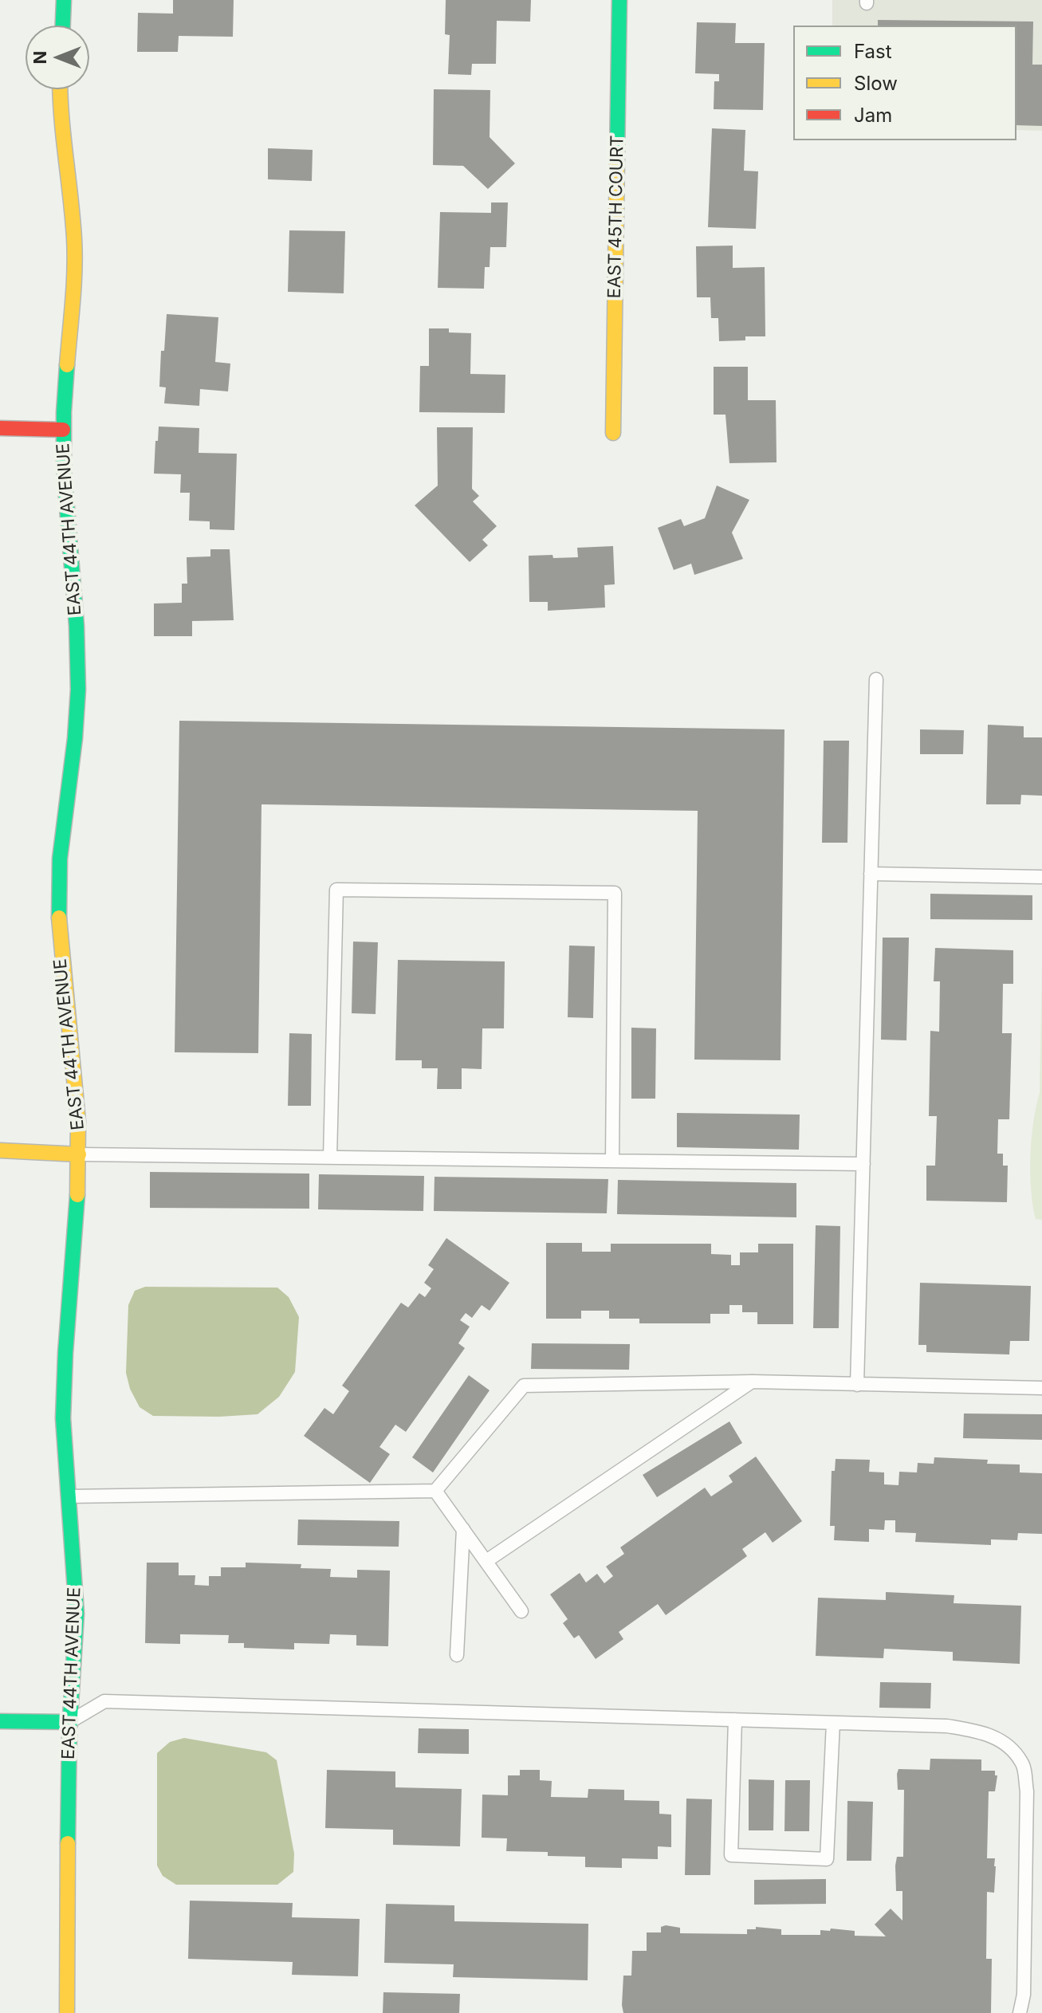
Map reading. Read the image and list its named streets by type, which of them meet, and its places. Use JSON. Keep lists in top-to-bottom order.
{
  "streets": {
    "street": ["EAST 45TH COURT", "EAST 44TH AVENUE"]
  },
  "legend": ["Fast", "Slow", "Jam"],
  "north": "left"
}
